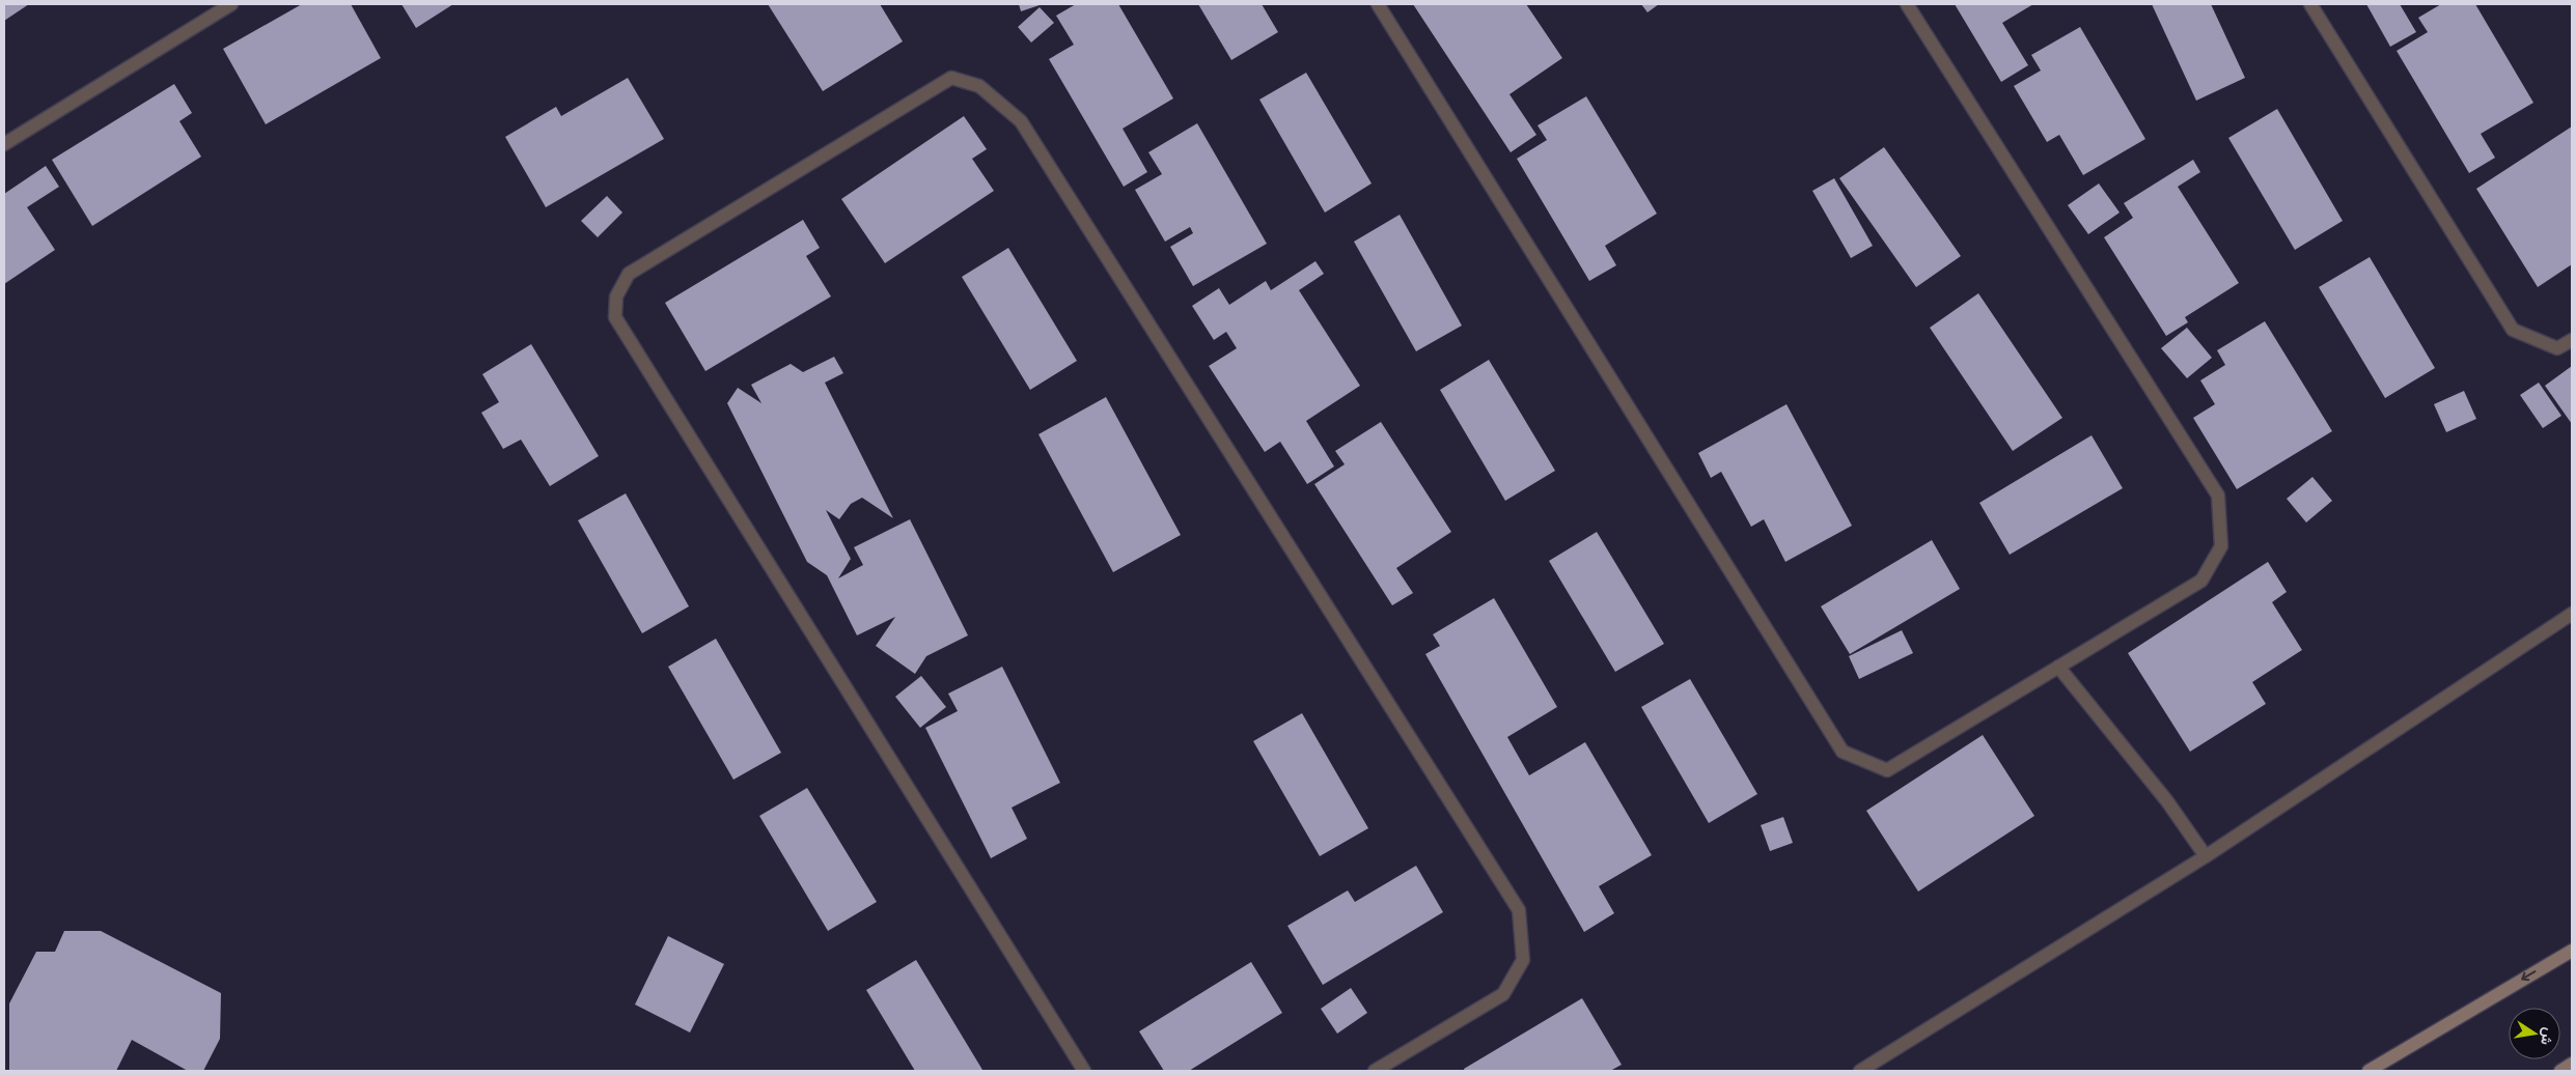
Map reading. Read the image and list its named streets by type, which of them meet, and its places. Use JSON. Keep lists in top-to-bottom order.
{
  "north": "right"
}
